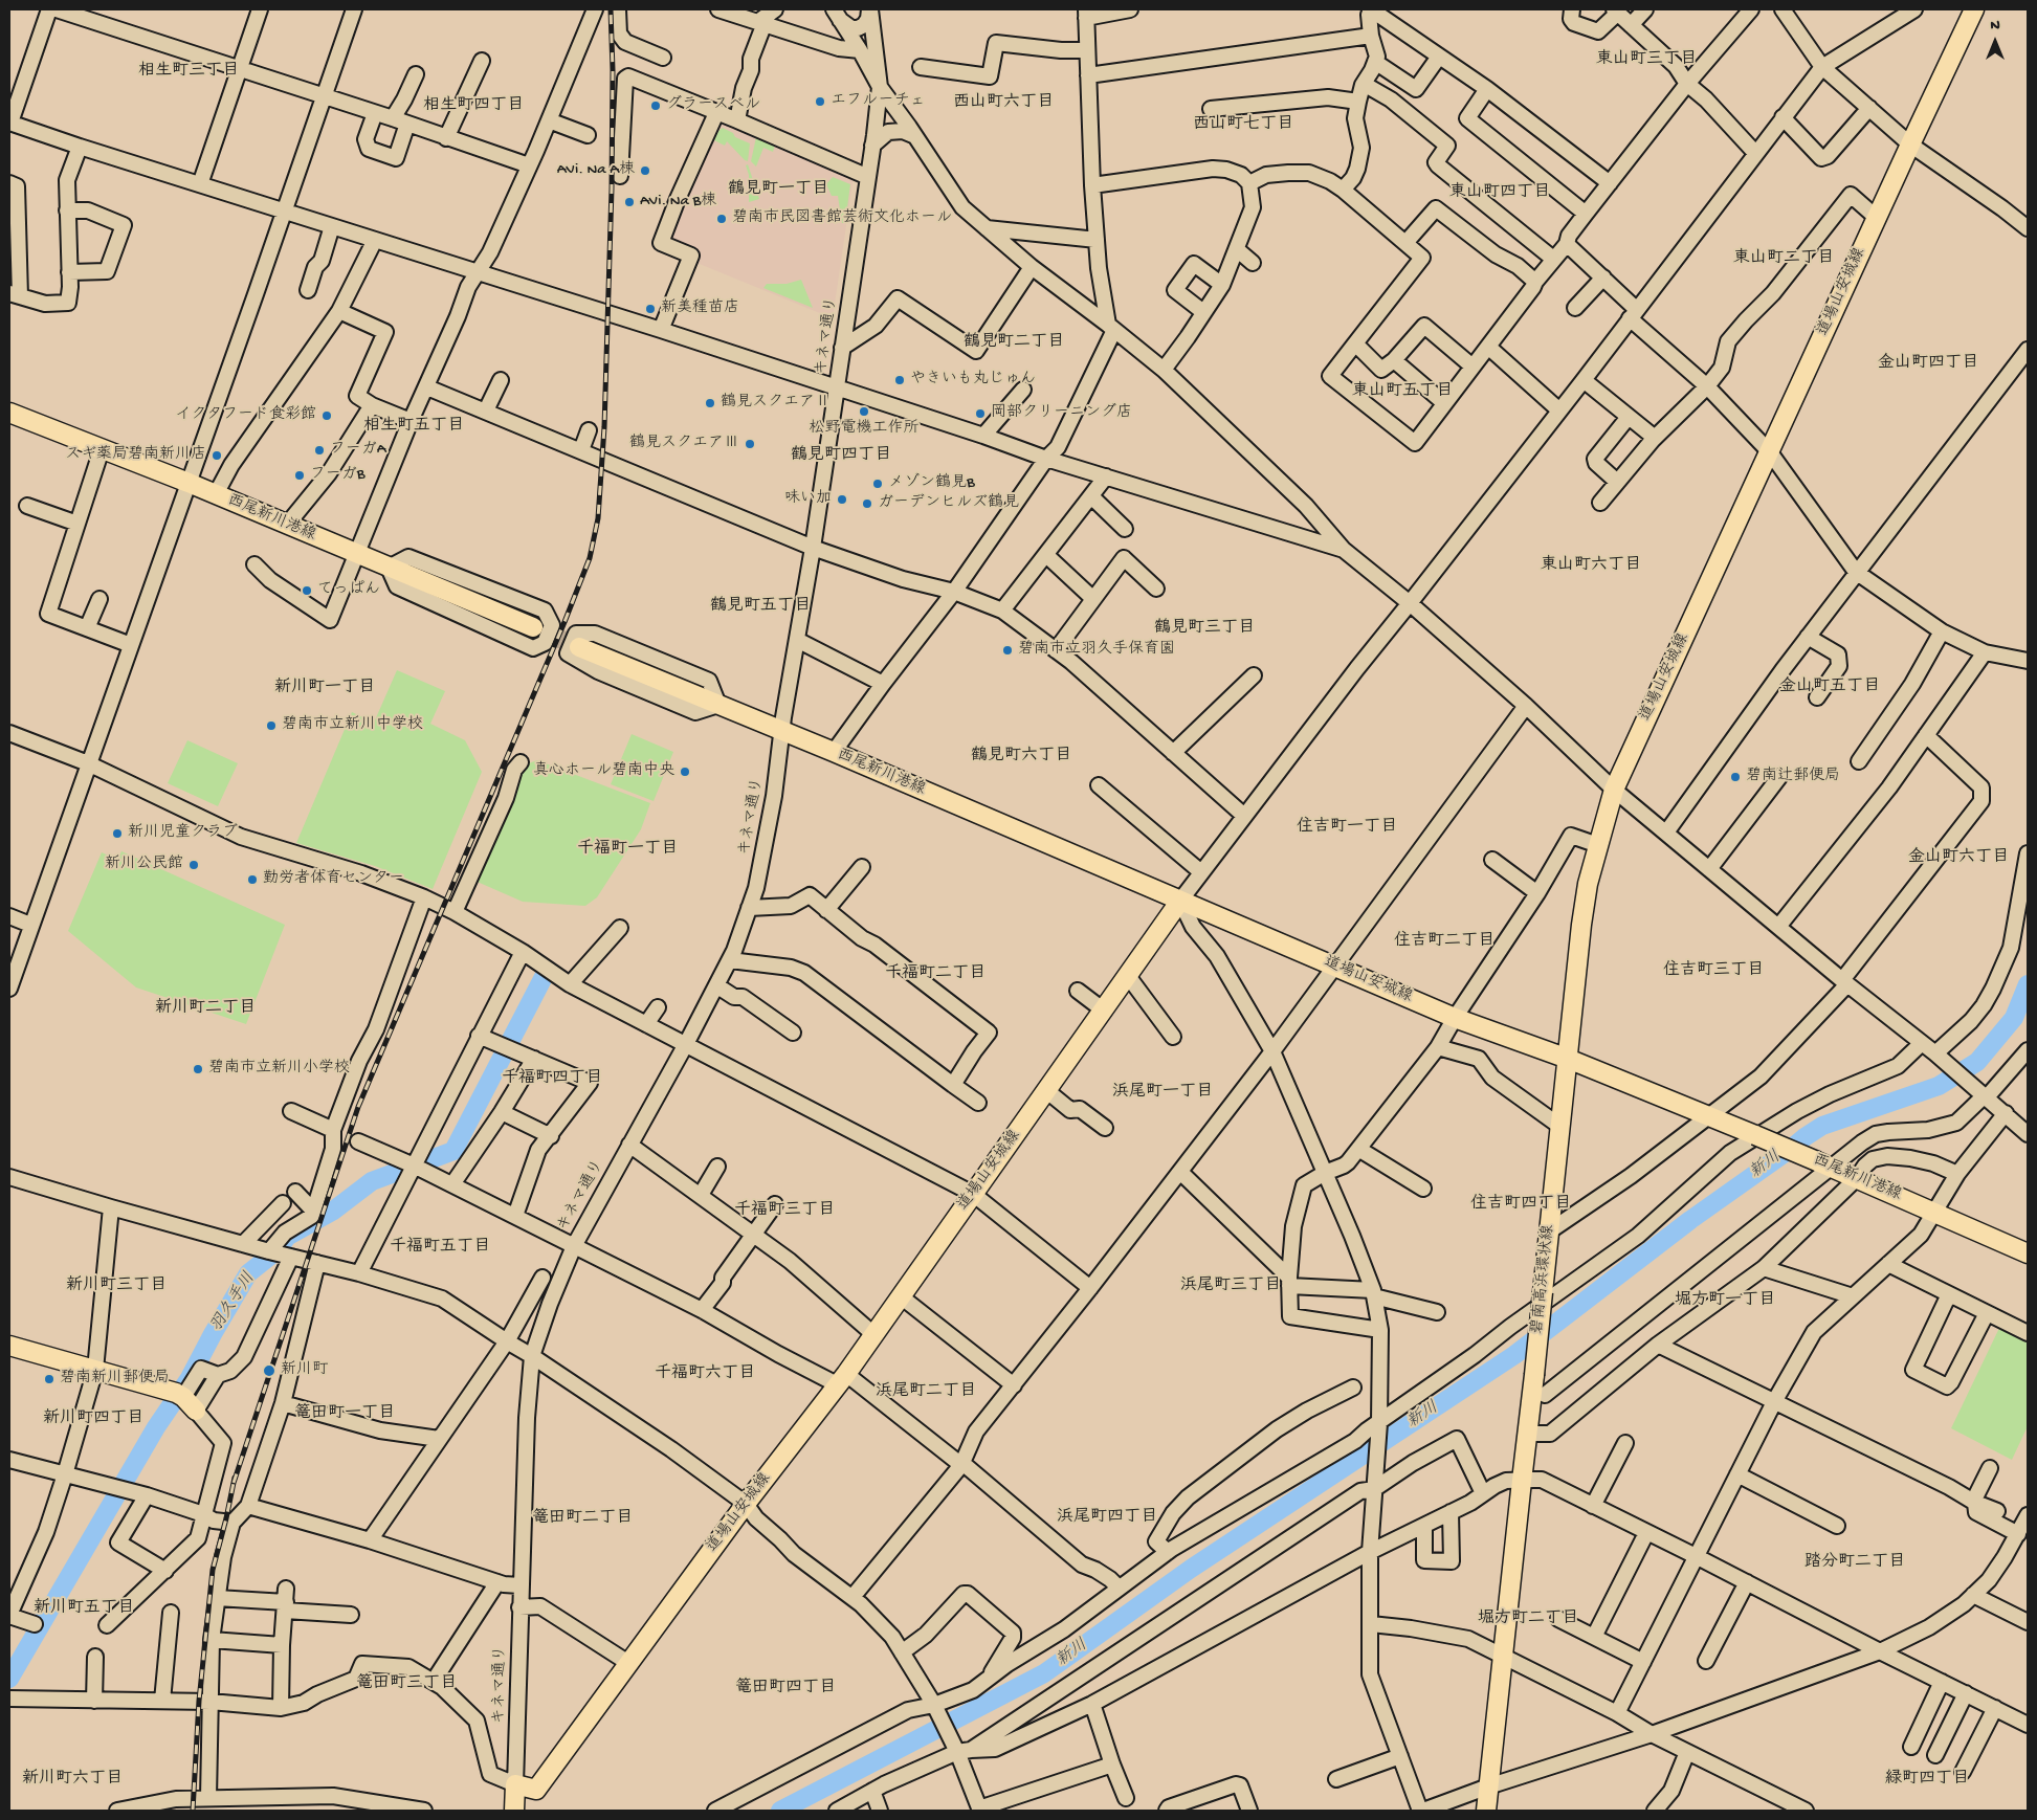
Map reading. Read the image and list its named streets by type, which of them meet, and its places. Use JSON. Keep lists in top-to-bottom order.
{
  "streets": {
    "main road": ["道場山安城線", "西尾新川港線", "碧南高浜環状線"],
    "street": ["キネマ通り"]
  },
  "crossings": [
    ["道場山安城線", "キネマ通り"],
    ["道場山安城線", "西尾新川港線"],
    ["道場山安城線", "碧南高浜環状線"],
    ["キネマ通り", "西尾新川港線"],
    ["西尾新川港線", "碧南高浜環状線"]
  ],
  "districts": [
    "東山町三丁目",
    "相生町三丁目",
    "西山町六丁目",
    "相生町四丁目",
    "西山町七丁目",
    "鶴見町一丁目",
    "東山町四丁目",
    "東山町二丁目",
    "鶴見町二丁目",
    "金山町四丁目",
    "東山町五丁目",
    "相生町五丁目",
    "鶴見町四丁目",
    "東山町六丁目",
    "鶴見町五丁目",
    "鶴見町三丁目",
    "金山町五丁目",
    "新川町一丁目",
    "鶴見町六丁目",
    "住吉町一丁目",
    "千福町一丁目",
    "金山町六丁目",
    "住吉町二丁目",
    "住吉町三丁目",
    "千福町二丁目",
    "新川町二丁目",
    "千福町四丁目",
    "浜尾町一丁目",
    "住吉町四丁目",
    "千福町三丁目",
    "千福町五丁目",
    "新川町三丁目",
    "浜尾町三丁目",
    "堀方町一丁目",
    "千福町六丁目",
    "浜尾町二丁目",
    "篭田町一丁目",
    "新川町四丁目",
    "浜尾町四丁目",
    "篭田町二丁目",
    "踏分町二丁目",
    "新川町五丁目",
    "堀方町二丁目",
    "篭田町三丁目",
    "篭田町四丁目",
    "新川町六丁目",
    "緑町四丁目"
  ],
  "water": ["新川", "羽久手川"],
  "places": [
    "エフルーチェ",
    "グラースベル",
    "AVi. Na A棟",
    "AVi. Na B棟",
    "碧南市民図書館芸術文化ホール",
    "新美種苗店",
    "やきいも丸じゅん",
    "鶴見スクエアⅡ",
    "松野電機工作所",
    "岡部クリーニング店",
    "イクタフード食彩館",
    "鶴見スクエアⅢ",
    "フーガA",
    "スギ薬局碧南新川店",
    "フーガB",
    "メゾン鶴見B",
    "味い加",
    "ガーデンヒルズ鶴見",
    "てっぱん",
    "碧南市立羽久手保育園",
    "碧南市立新川中学校",
    "真心ホール碧南中央",
    "碧南辻郵便局",
    "新川児童クラブ",
    "新川公民館",
    "勤労者体育センター",
    "碧南市立新川小学校",
    "新川町",
    "碧南新川郵便局"
  ],
  "north": "top"
}
